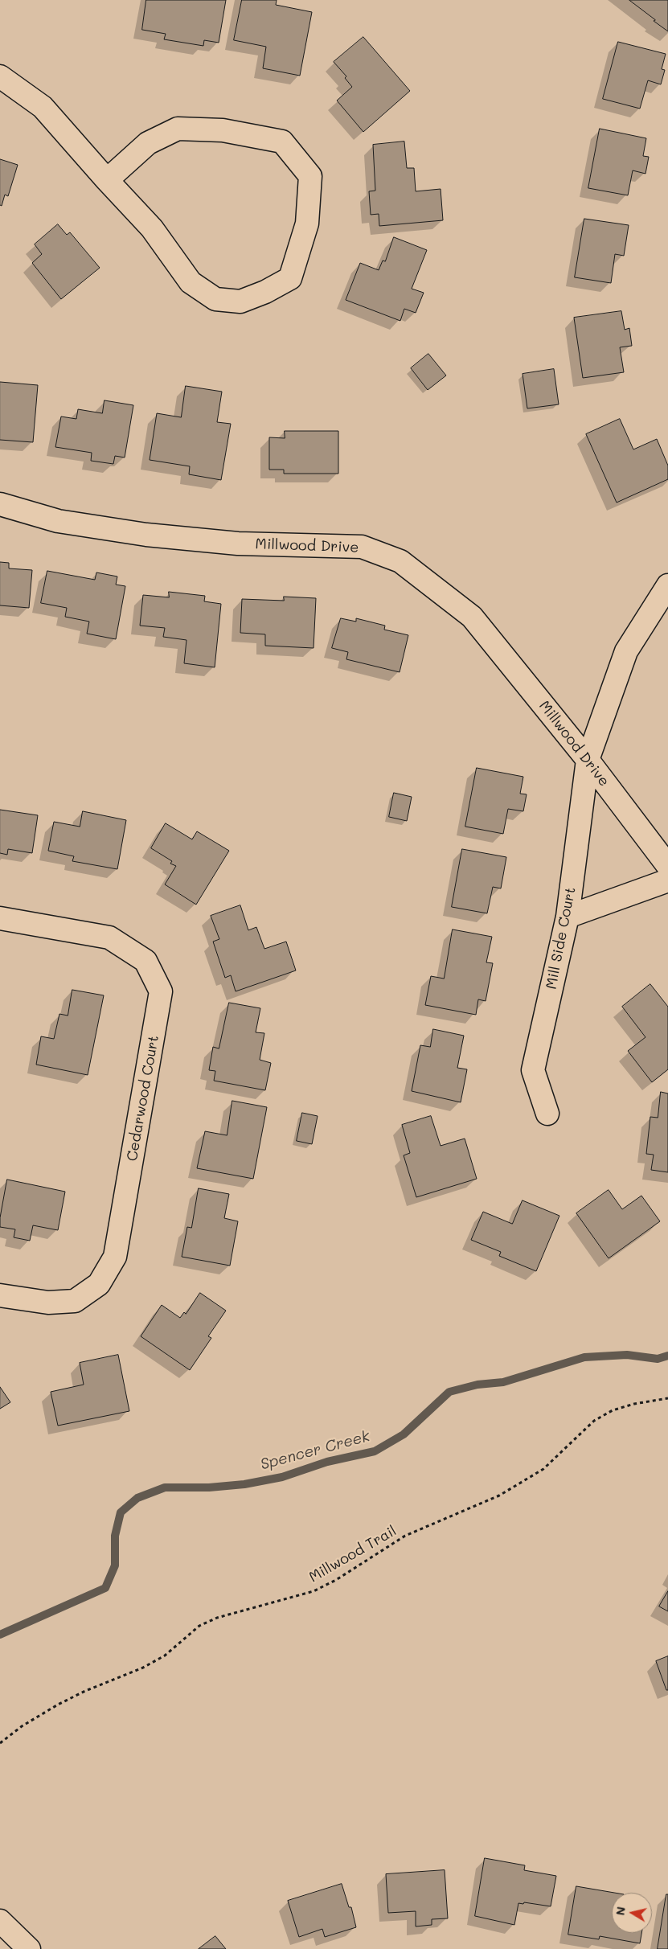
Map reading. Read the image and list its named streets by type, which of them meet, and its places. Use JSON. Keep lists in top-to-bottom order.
{
  "streets": {
    "street": ["Millwood Drive", "Mill Side Court", "Cedarwood Court"],
    "path": ["Millwood Trail"]
  },
  "crossings": [
    ["Millwood Drive", "Mill Side Court"]
  ],
  "water": ["Spencer Creek"],
  "north": "left"
}
